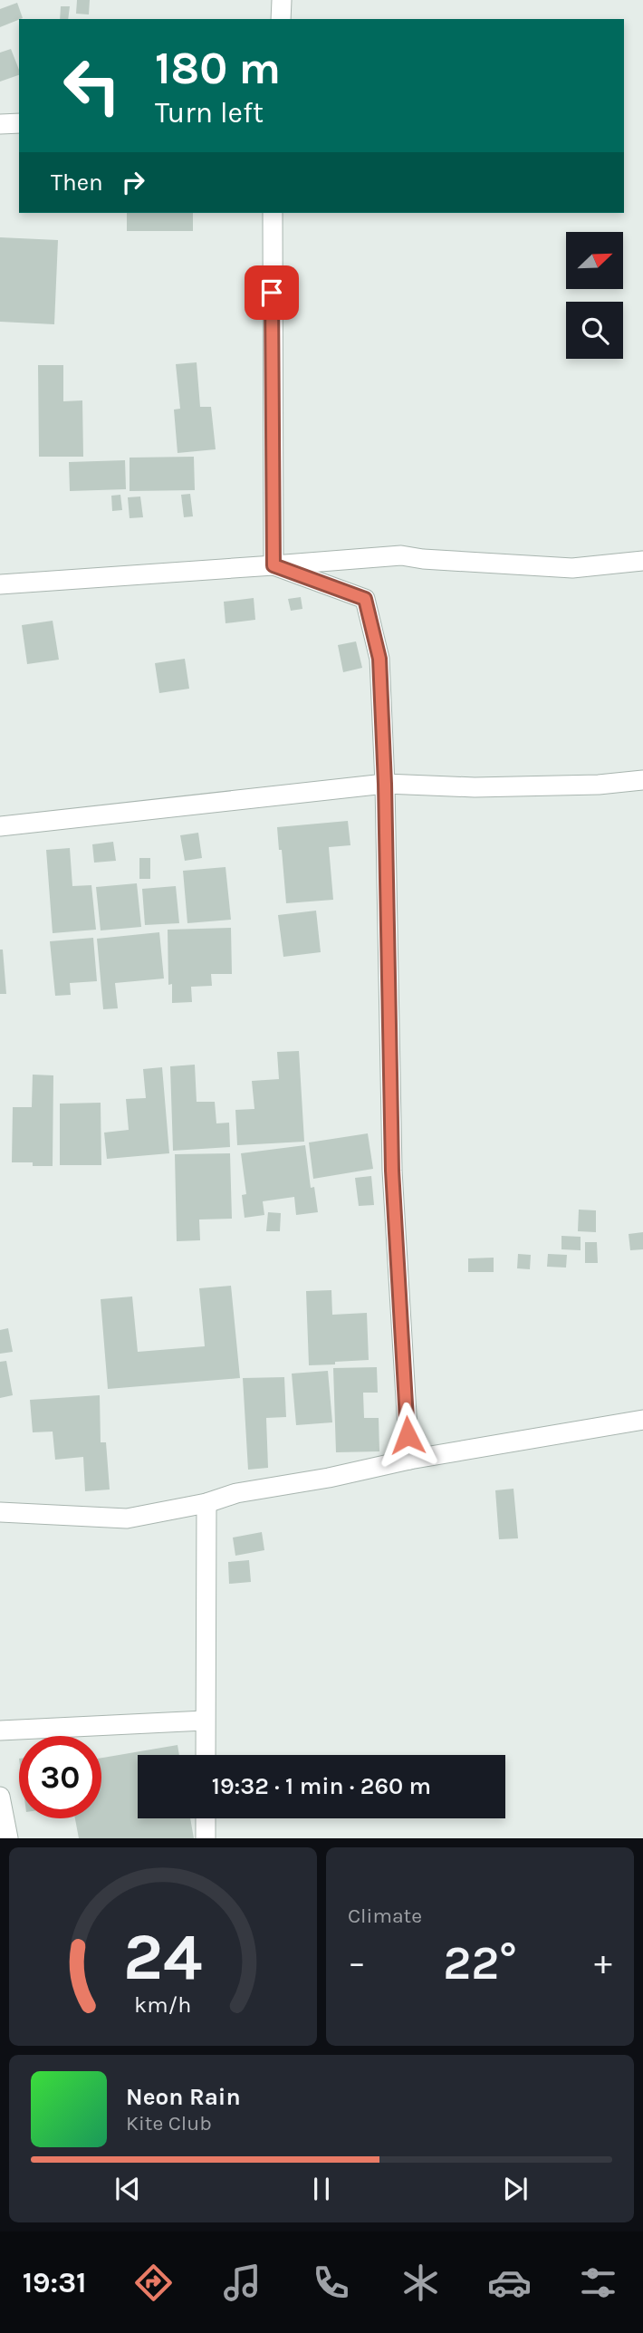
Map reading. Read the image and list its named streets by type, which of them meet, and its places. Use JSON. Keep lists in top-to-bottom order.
{
  "north": "top right",
  "page": {
    "turn": ["180 m", "Turn left"],
    "then": "Then",
    "limit": "30",
    "trip": "19:32 · 1 min · 260 m",
    "tile": "Climate",
    "heat": ["−", "22°", "+"],
    "song": ["Neon Rain", "Kite Club"],
    "tabs": "19:31",
    "gauge": ["24", "km/h"]
  }
}
